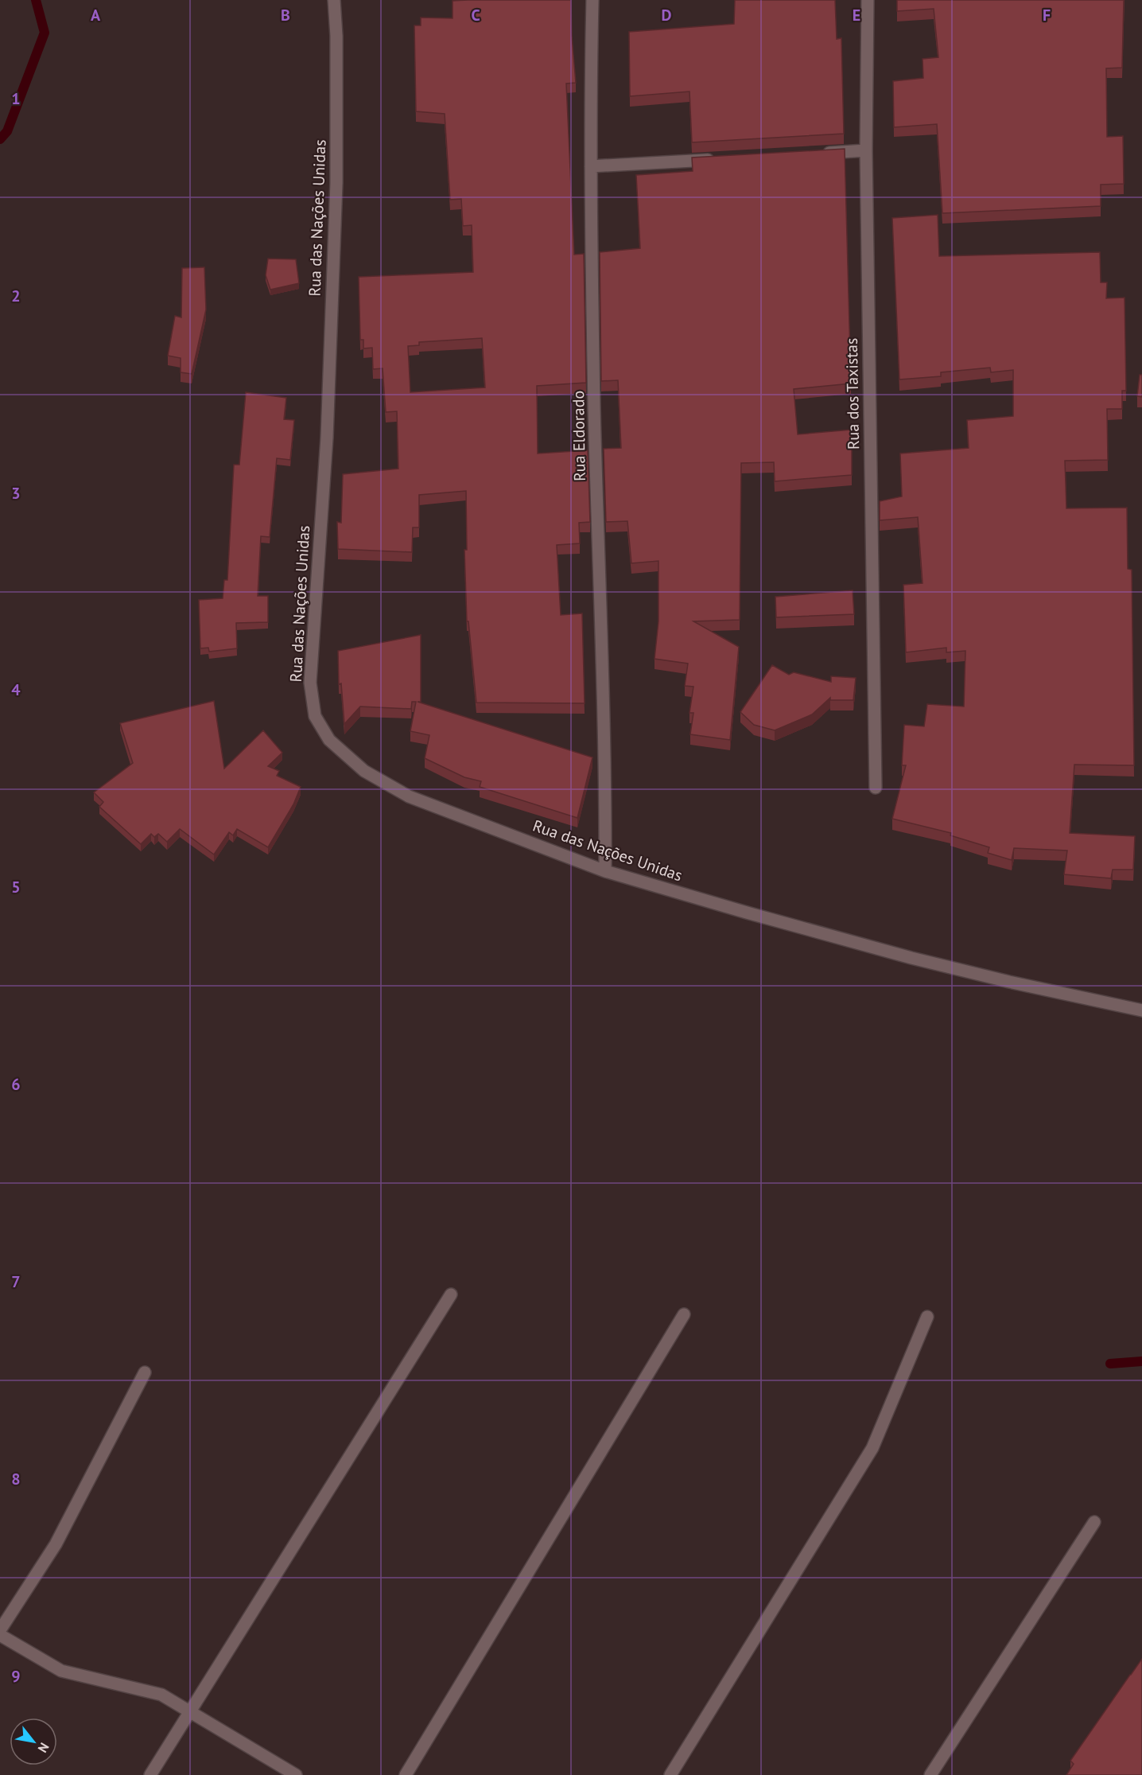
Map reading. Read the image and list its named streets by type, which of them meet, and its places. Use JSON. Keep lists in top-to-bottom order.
{
  "streets": {
    "street": ["Rua das Nações Unidas", "Rua dos Taxistas", "Rua Eldorado"]
  },
  "crossings": [
    ["Rua das Nações Unidas", "Rua Eldorado"]
  ],
  "north": "bottom right",
  "grid": {
    "columns": [
      "A",
      "B",
      "C",
      "D",
      "E",
      "F"
    ],
    "rows": [
      "1",
      "2",
      "3",
      "4",
      "5",
      "6",
      "7",
      "8",
      "9"
    ]
  }
}
